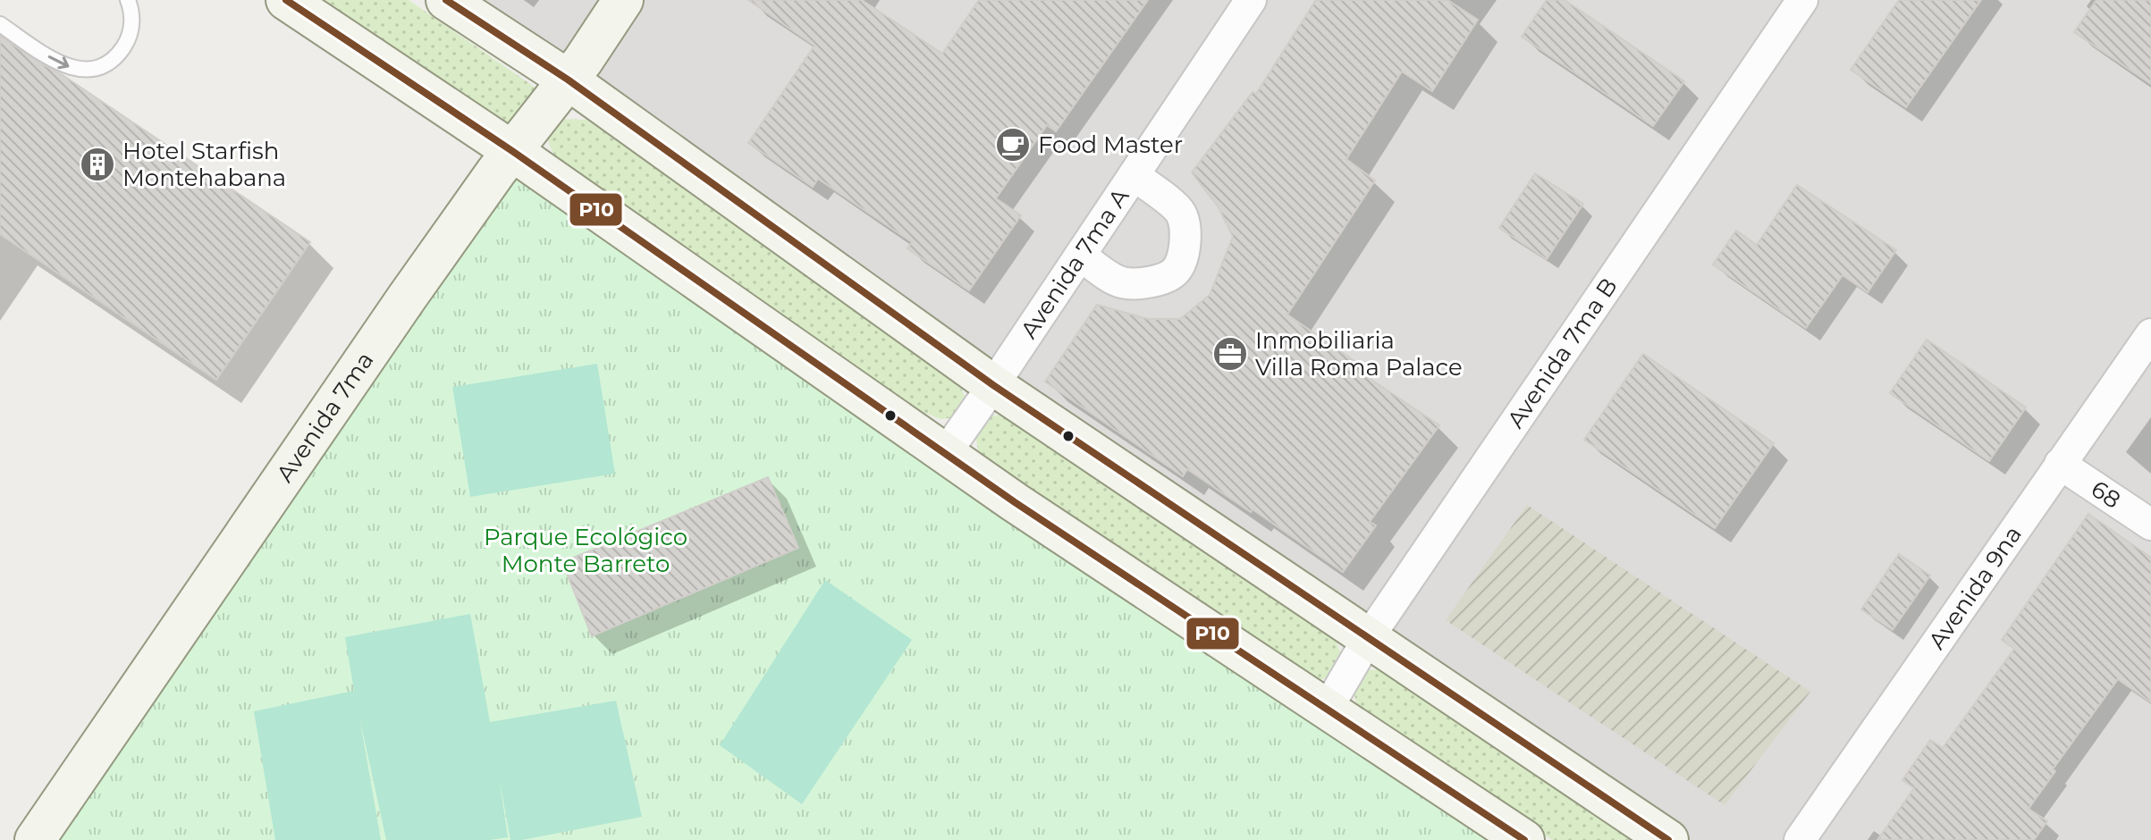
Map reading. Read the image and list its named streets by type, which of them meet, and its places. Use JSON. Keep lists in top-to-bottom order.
{
  "streets": {
    "main road": ["Avenida 7ma"],
    "street": [
      "Avenida 7ma A",
      "Avenida 7ma B",
      "68",
      "Avenida 9na"
    ]
  },
  "crossings": [
    ["68", "Avenida 9na"]
  ],
  "parks": ["Parque Ecológico Monte Barreto"],
  "places": {
    "cafe": ["Food Master"],
    "building": ["Hotel Starfish Montehabana"],
    "office": ["Inmobiliaria Villa Roma Palace"]
  },
  "lines": ["transit line P10"]
}
